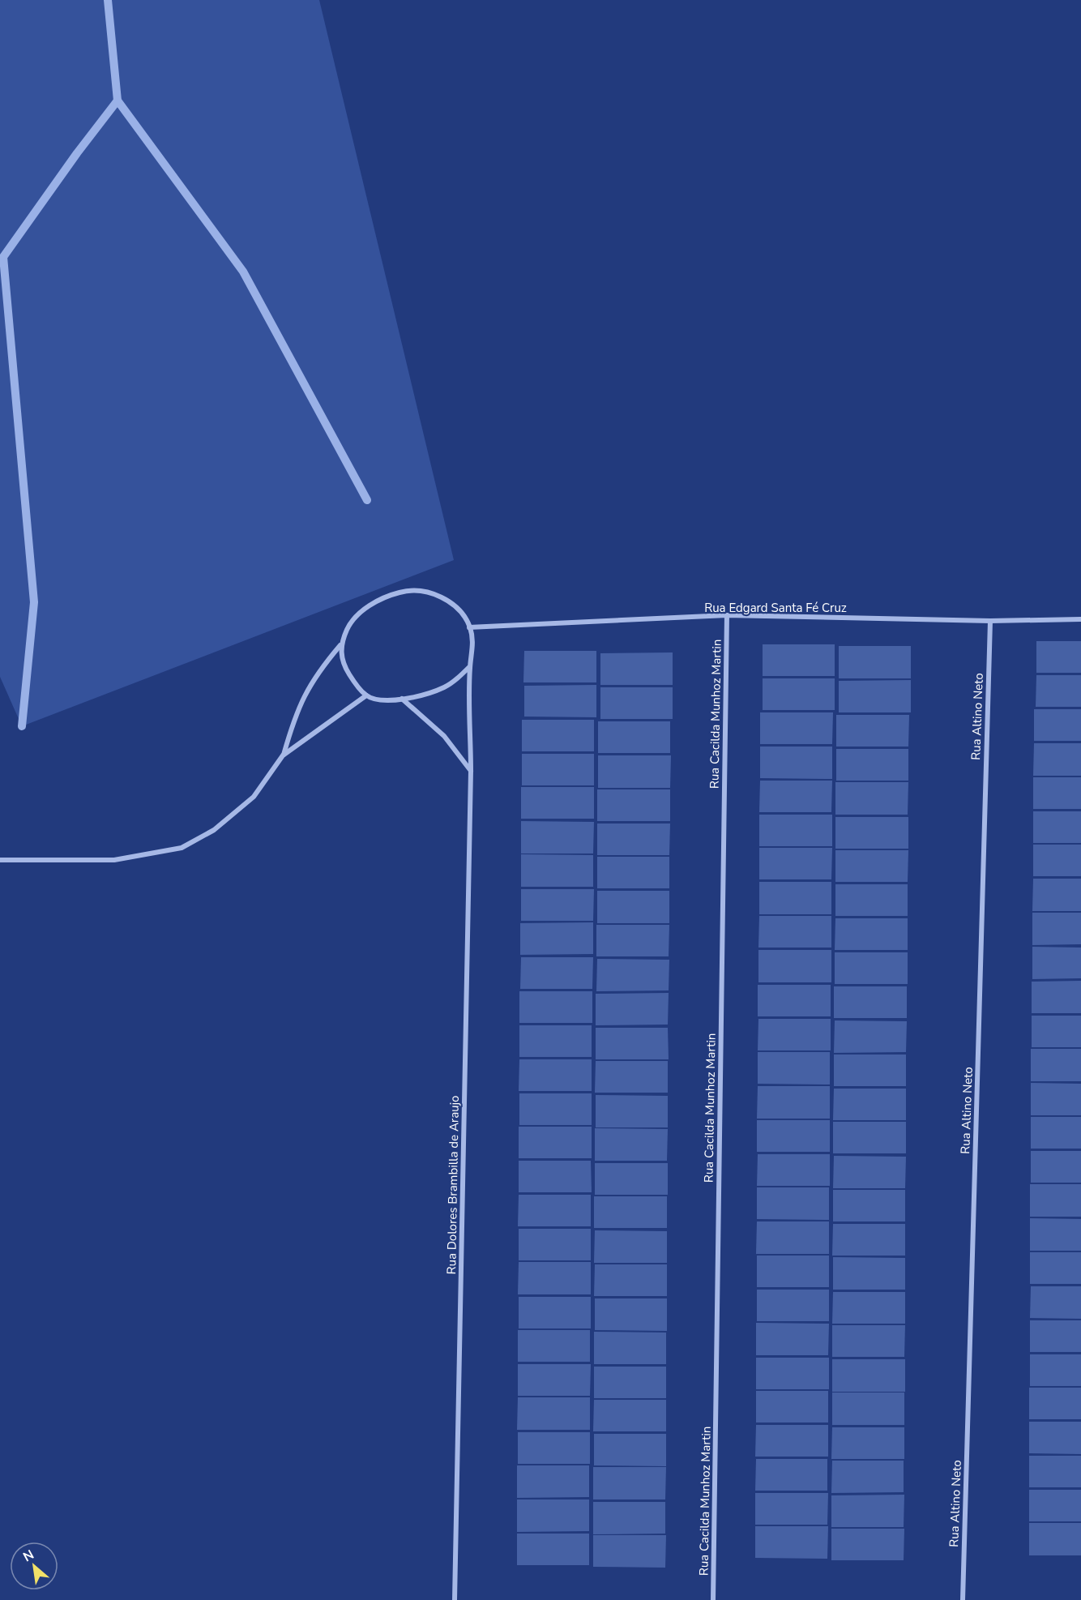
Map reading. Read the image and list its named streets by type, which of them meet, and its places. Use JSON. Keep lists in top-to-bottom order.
{
  "streets": {
    "street": [
      "Rua Edgard Santa Fé Cruz",
      "Rua Cacilda Munhoz Martin",
      "Rua Altino Neto",
      "Rua Dolores Brambilla de Araujo"
    ]
  },
  "crossings": [
    ["Rua Edgard Santa Fé Cruz", "Rua Cacilda Munhoz Martin"],
    ["Rua Edgard Santa Fé Cruz", "Rua Altino Neto"],
    ["Rua Edgard Santa Fé Cruz", "Rua Dolores Brambilla de Araujo"]
  ],
  "north": "top left"
}
